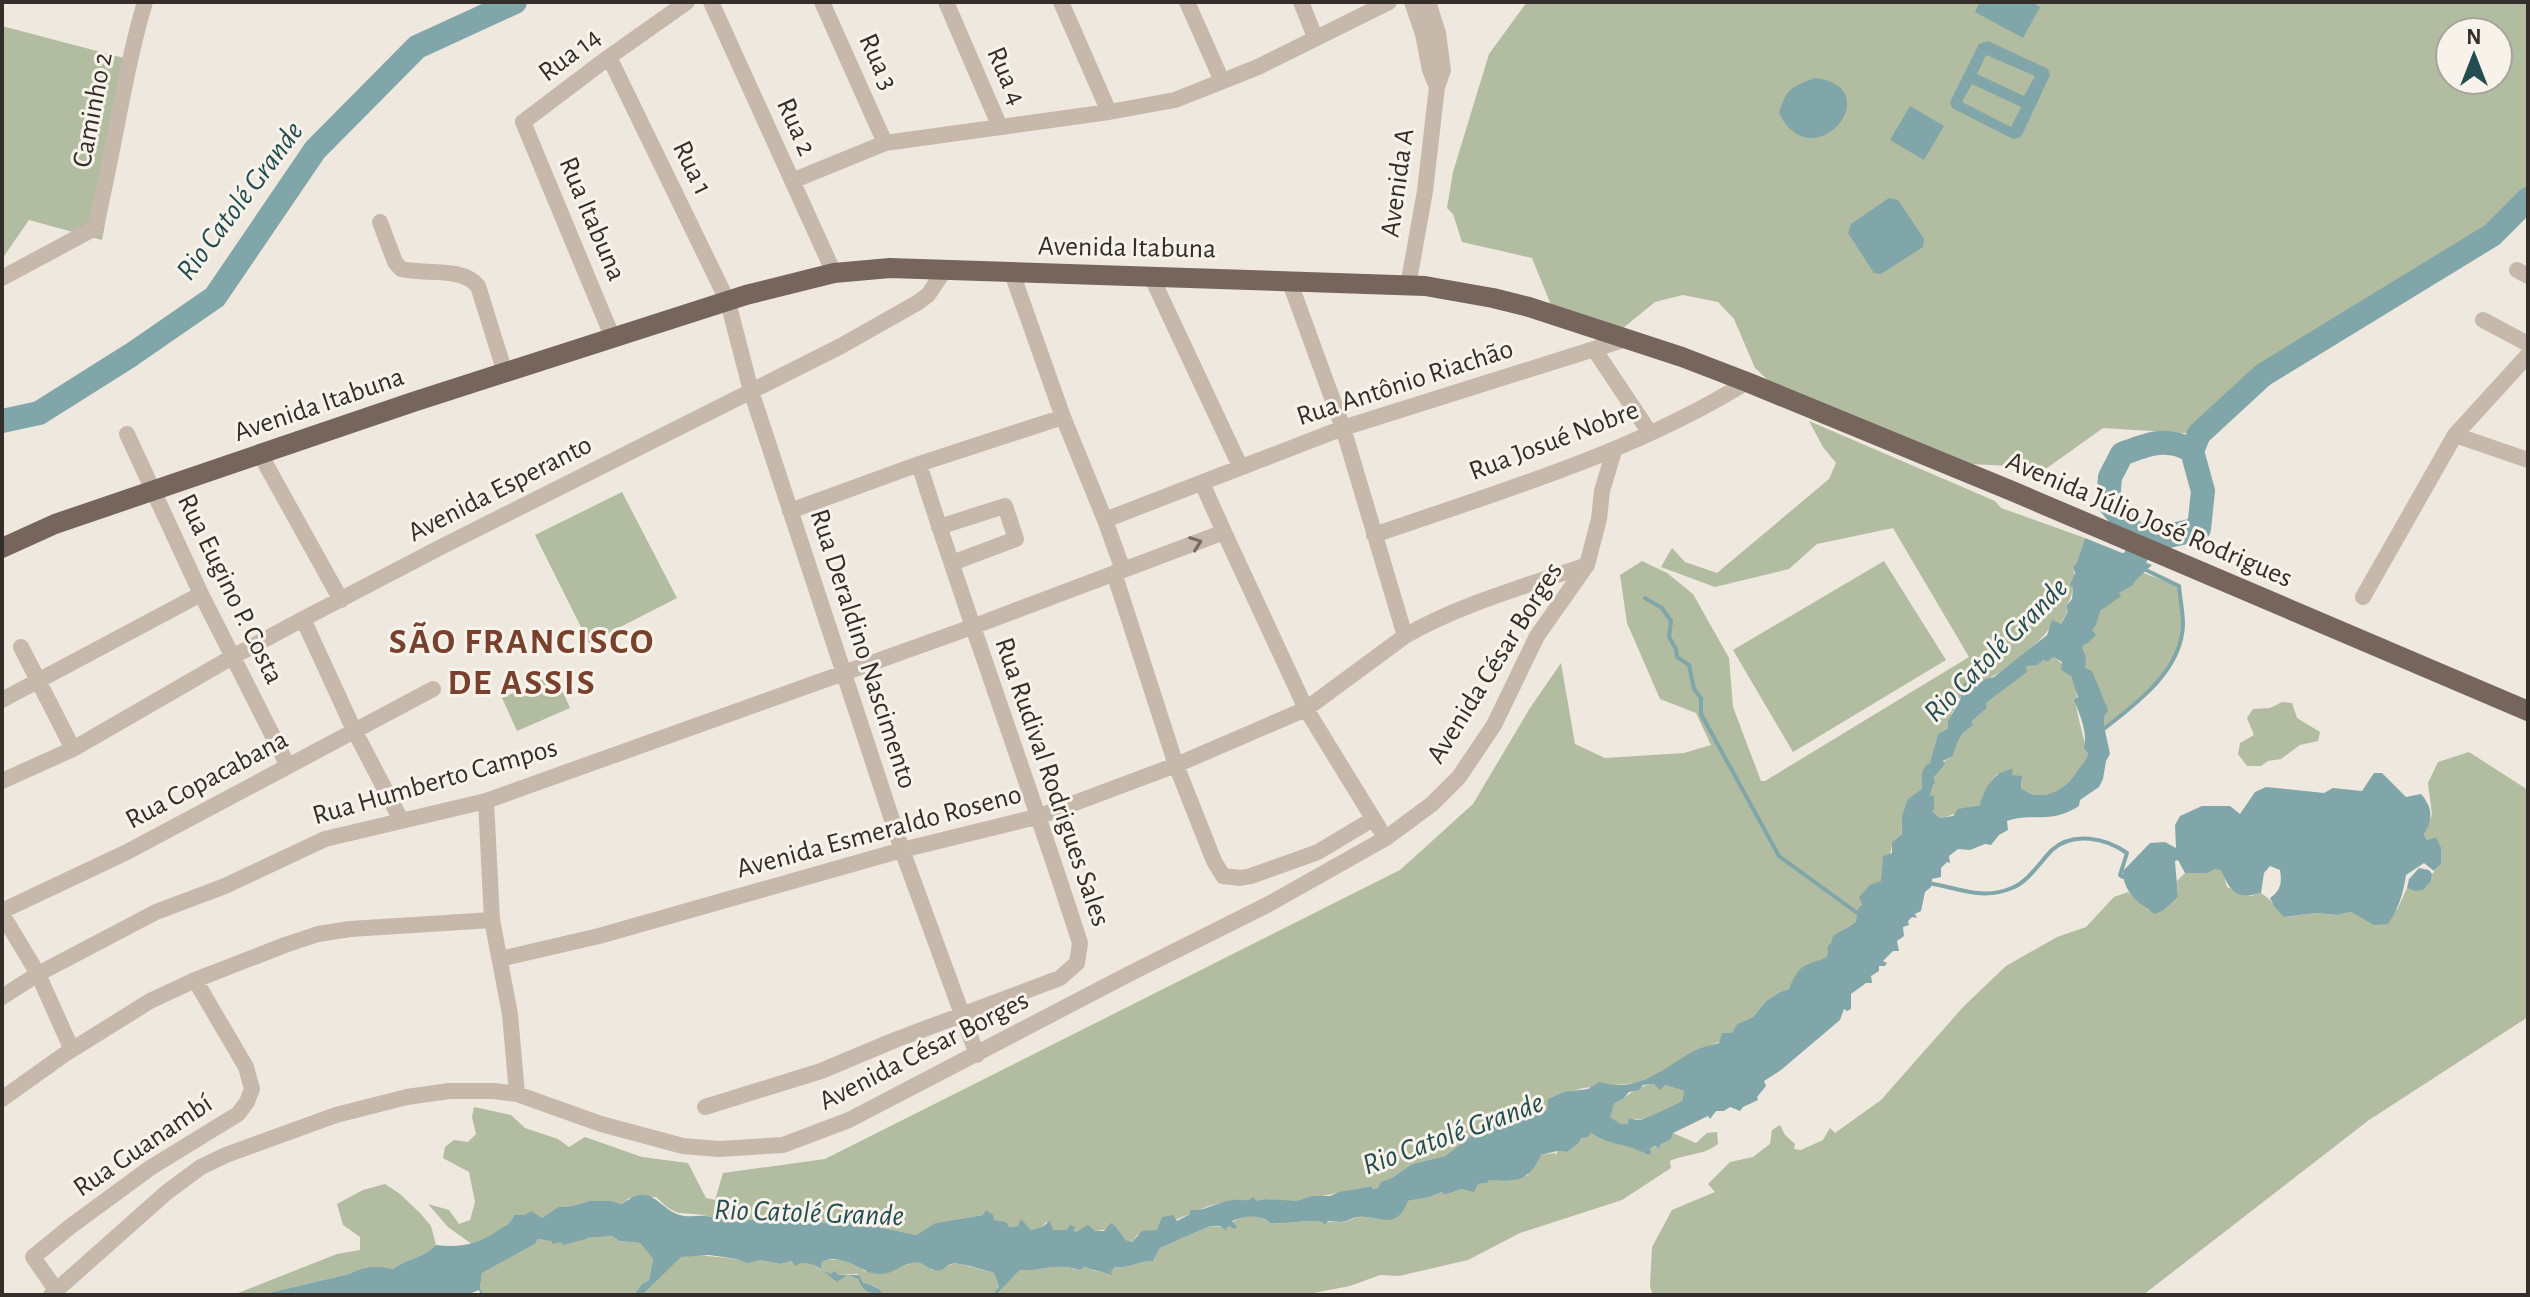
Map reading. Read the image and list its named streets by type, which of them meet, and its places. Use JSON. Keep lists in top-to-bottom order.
{
  "streets": {
    "main road": ["Avenida Itabuna", "Avenida Júlio José Rodrigues"],
    "street": [
      "Rua 14",
      "Rua 3",
      "Rua 4",
      "Caminho 2",
      "Rua 2",
      "Rua 1",
      "Avenida A",
      "Rua Itabuna",
      "Rua Antônio Riachão",
      "Rua Josué Nobre",
      "Avenida Esperanto",
      "Rua Eugino P. Costa",
      "Rua Deraldino Nascimento",
      "Avenida César Borges",
      "Rua Copacabana",
      "Rua Humberto Campos",
      "Rua Rudival Rodrigues Sales",
      "Avenida Esmeraldo Roseno",
      "Rua Guanambí"
    ]
  },
  "crossings": [
    ["Rua 14", "Rua 1"],
    ["Rua 14", "Rua Itabuna"],
    ["Rua 2", "Avenida Itabuna"],
    ["Rua 1", "Avenida Itabuna"],
    ["Rua 1", "Rua Deraldino Nascimento"],
    ["Avenida A", "Avenida Itabuna"],
    ["Rua Itabuna", "Avenida Itabuna"],
    ["Avenida Itabuna", "Rua Antônio Riachão"],
    ["Avenida Itabuna", "Rua Josué Nobre"],
    ["Avenida Itabuna", "Avenida Esperanto"],
    ["Avenida Itabuna", "Avenida Júlio José Rodrigues"],
    ["Avenida Itabuna", "Rua Eugino P. Costa"],
    ["Avenida Itabuna", "Rua Deraldino Nascimento"],
    ["Rua Josué Nobre", "Avenida Júlio José Rodrigues"],
    ["Rua Josué Nobre", "Avenida César Borges"],
    ["Avenida Esperanto", "Rua Eugino P. Costa"],
    ["Avenida Esperanto", "Rua Deraldino Nascimento"],
    ["Rua Eugino P. Costa", "Rua Copacabana"],
    ["Rua Deraldino Nascimento", "Avenida César Borges"],
    ["Rua Deraldino Nascimento", "Rua Humberto Campos"],
    ["Rua Deraldino Nascimento", "Rua Rudival Rodrigues Sales"],
    ["Rua Deraldino Nascimento", "Avenida Esmeraldo Roseno"],
    ["Avenida César Borges", "Avenida Esmeraldo Roseno"],
    ["Avenida César Borges", "Rua Guanambí"],
    ["Rua Humberto Campos", "Rua Rudival Rodrigues Sales"],
    ["Rua Rudival Rodrigues Sales", "Avenida Esmeraldo Roseno"]
  ],
  "districts": ["SÃO FRANCISCO DE ASSIS"],
  "water": ["Rio Catolé Grande"],
  "north": "top"
}
